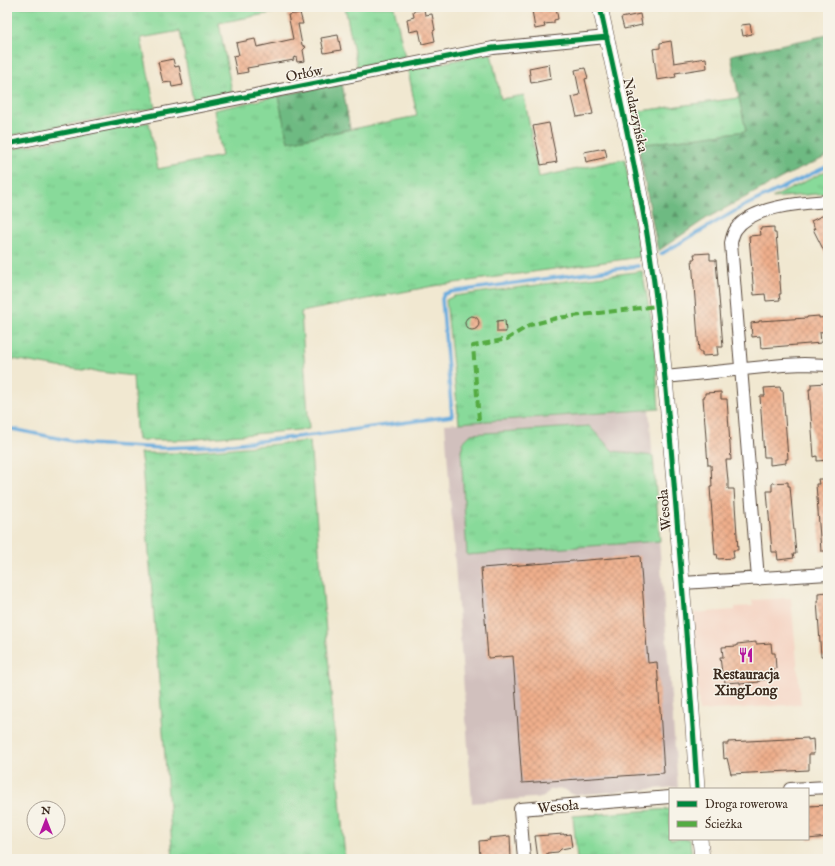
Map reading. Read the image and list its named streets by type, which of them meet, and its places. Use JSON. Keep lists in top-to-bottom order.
{
  "streets": {
    "street": ["Orłów", "Nadarzyńska", "Wesoła"]
  },
  "crossings": [
    ["Orłów", "Nadarzyńska"],
    ["Nadarzyńska", "Wesoła"]
  ],
  "places": {
    "restaurant": ["Restauracja XingLong"]
  },
  "legend": ["Droga rowerowa", "Ścieżka"],
  "north": "top"
}
